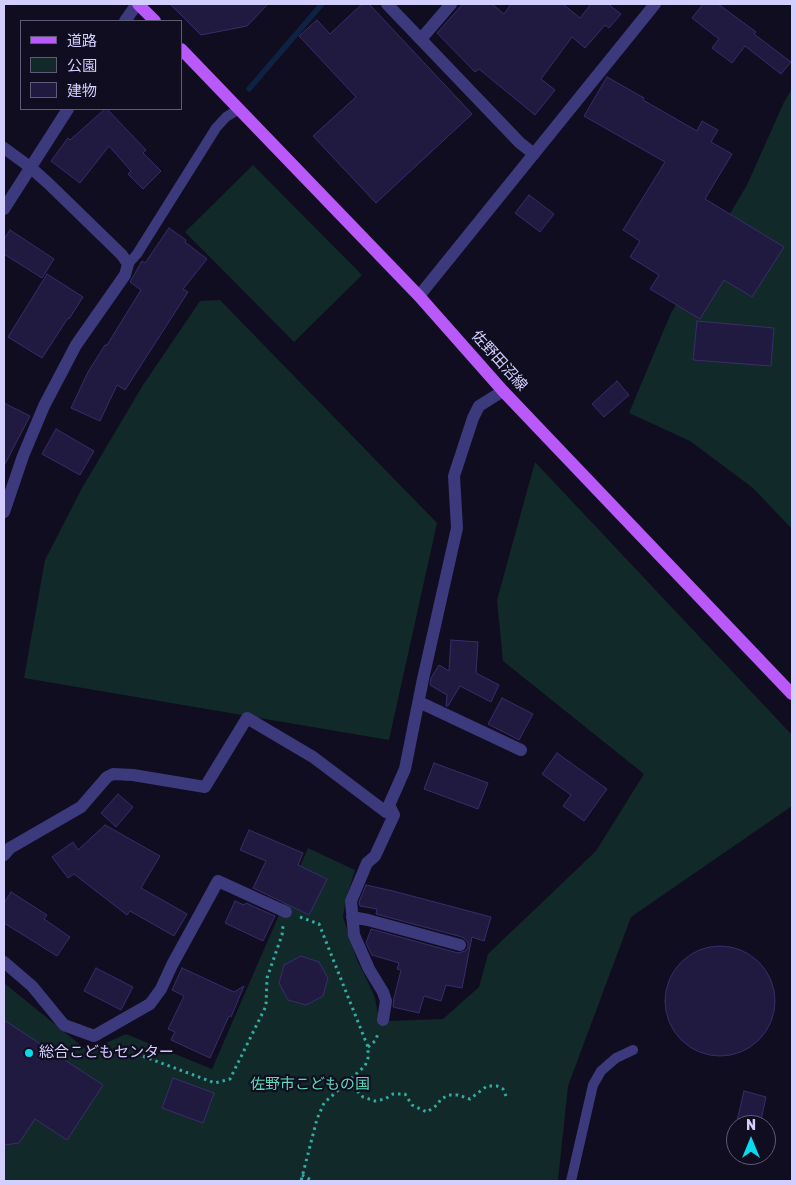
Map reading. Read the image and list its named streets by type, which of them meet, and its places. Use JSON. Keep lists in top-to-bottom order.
{
  "streets": {
    "main road": ["佐野田沼線"]
  },
  "parks": ["佐野市こどもの国"],
  "places": ["総合こどもセンター"],
  "legend": ["道路", "公園", "建物"],
  "north": "top"
}
